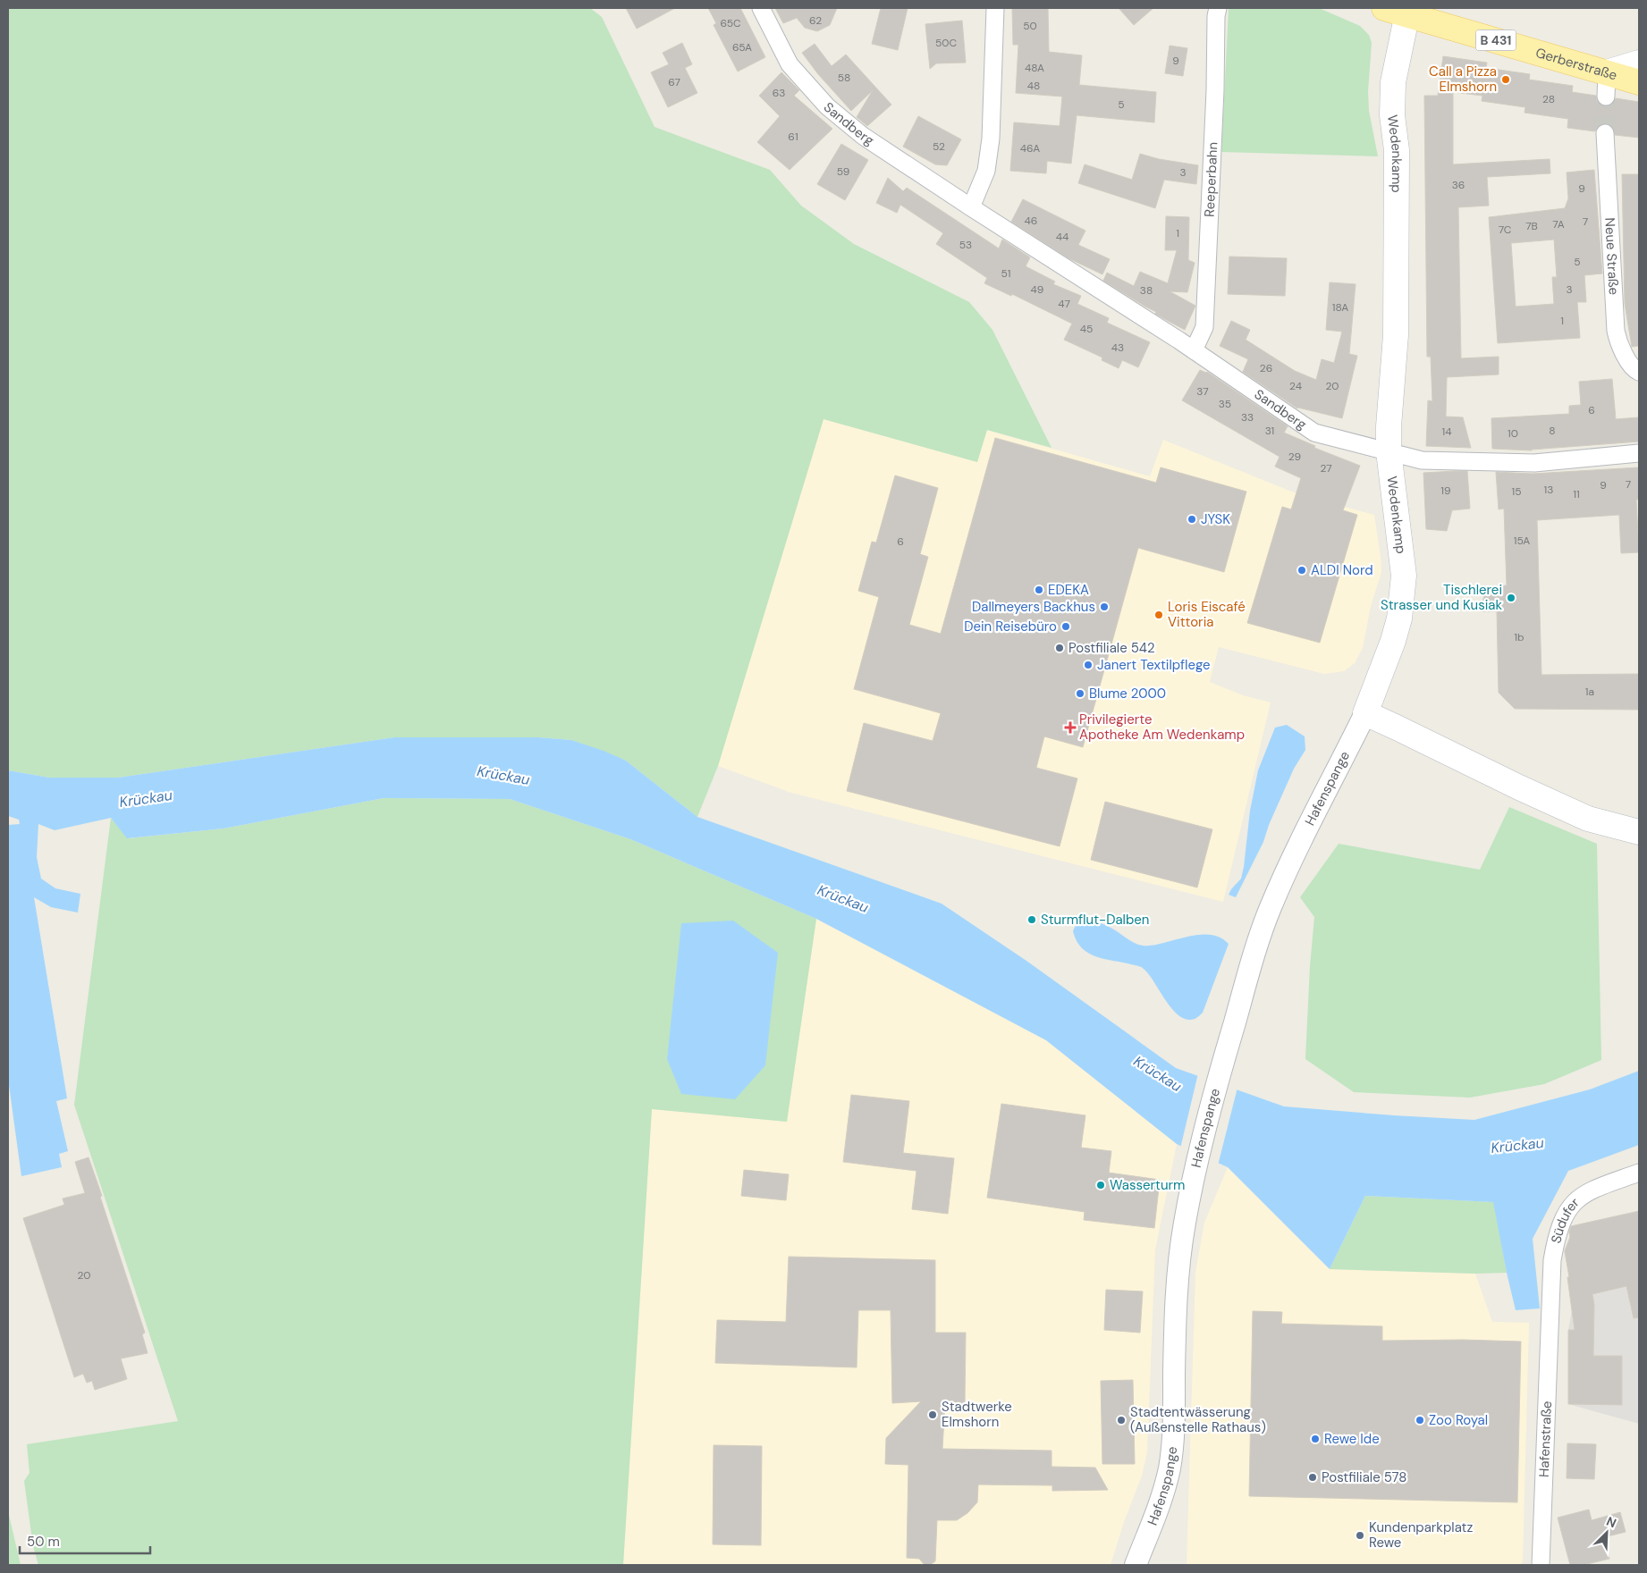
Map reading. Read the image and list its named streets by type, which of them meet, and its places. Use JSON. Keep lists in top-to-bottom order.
{
  "streets": {
    "main road": ["B 431", "Gerberstraße", "Wedenkamp"],
    "street": [
      "Sandberg",
      "Reeperbahn",
      "Neue Straße",
      "Hafenspange",
      "Südufer",
      "Hafenstraße"
    ]
  },
  "crossings": [
    ["Gerberstraße", "Wedenkamp"],
    ["Sandberg", "Wedenkamp"],
    ["Sandberg", "Reeperbahn"],
    ["Wedenkamp", "Hafenspange"],
    ["Südufer", "Hafenstraße"]
  ],
  "water": ["Krückau"],
  "places": {
    "other": [
      "Call a Pizza Elmshorn",
      "JYSK",
      "ALDI Nord",
      "EDEKA",
      "Tischlerei Strasser und Kusiak",
      "Dallmeyers Backhus",
      "Loris Eiscafé Vittoria",
      "Dein Reisebüro",
      "Postfiliale 542",
      "Janert Textilpflege",
      "Blume 2000",
      "Sturmflut-Dalben",
      "Wasserturm",
      "Stadtwerke Elmshorn",
      "Stadtentwässerung (Außenstelle Rathaus)",
      "Zoo Royal",
      "Rewe Ide",
      "Postfiliale 578",
      "Kundenparkplatz Rewe"
    ],
    "health": ["Privilegierte Apotheke Am Wedenkamp"]
  },
  "house_numbers": [
    "62",
    "65C",
    "50",
    "50C",
    "65A",
    "9",
    "48A",
    "58",
    "67",
    "48",
    "63",
    "28",
    "5",
    "61",
    "52",
    "46A",
    "59",
    "3",
    "36",
    "9",
    "46",
    "7",
    "7A",
    "7B",
    "7C",
    "1",
    "44",
    "53",
    "5",
    "51",
    "49",
    "3",
    "38",
    "47",
    "18A",
    "1",
    "45",
    "43",
    "26",
    "24",
    "20",
    "37",
    "35",
    "6",
    "33",
    "31",
    "8",
    "14",
    "10",
    "29",
    "27",
    "7",
    "9",
    "13",
    "19",
    "15",
    "11",
    "15A",
    "6",
    "1b",
    "1a",
    "20"
  ],
  "scale_bar": "50 m",
  "north": "top right"
}
